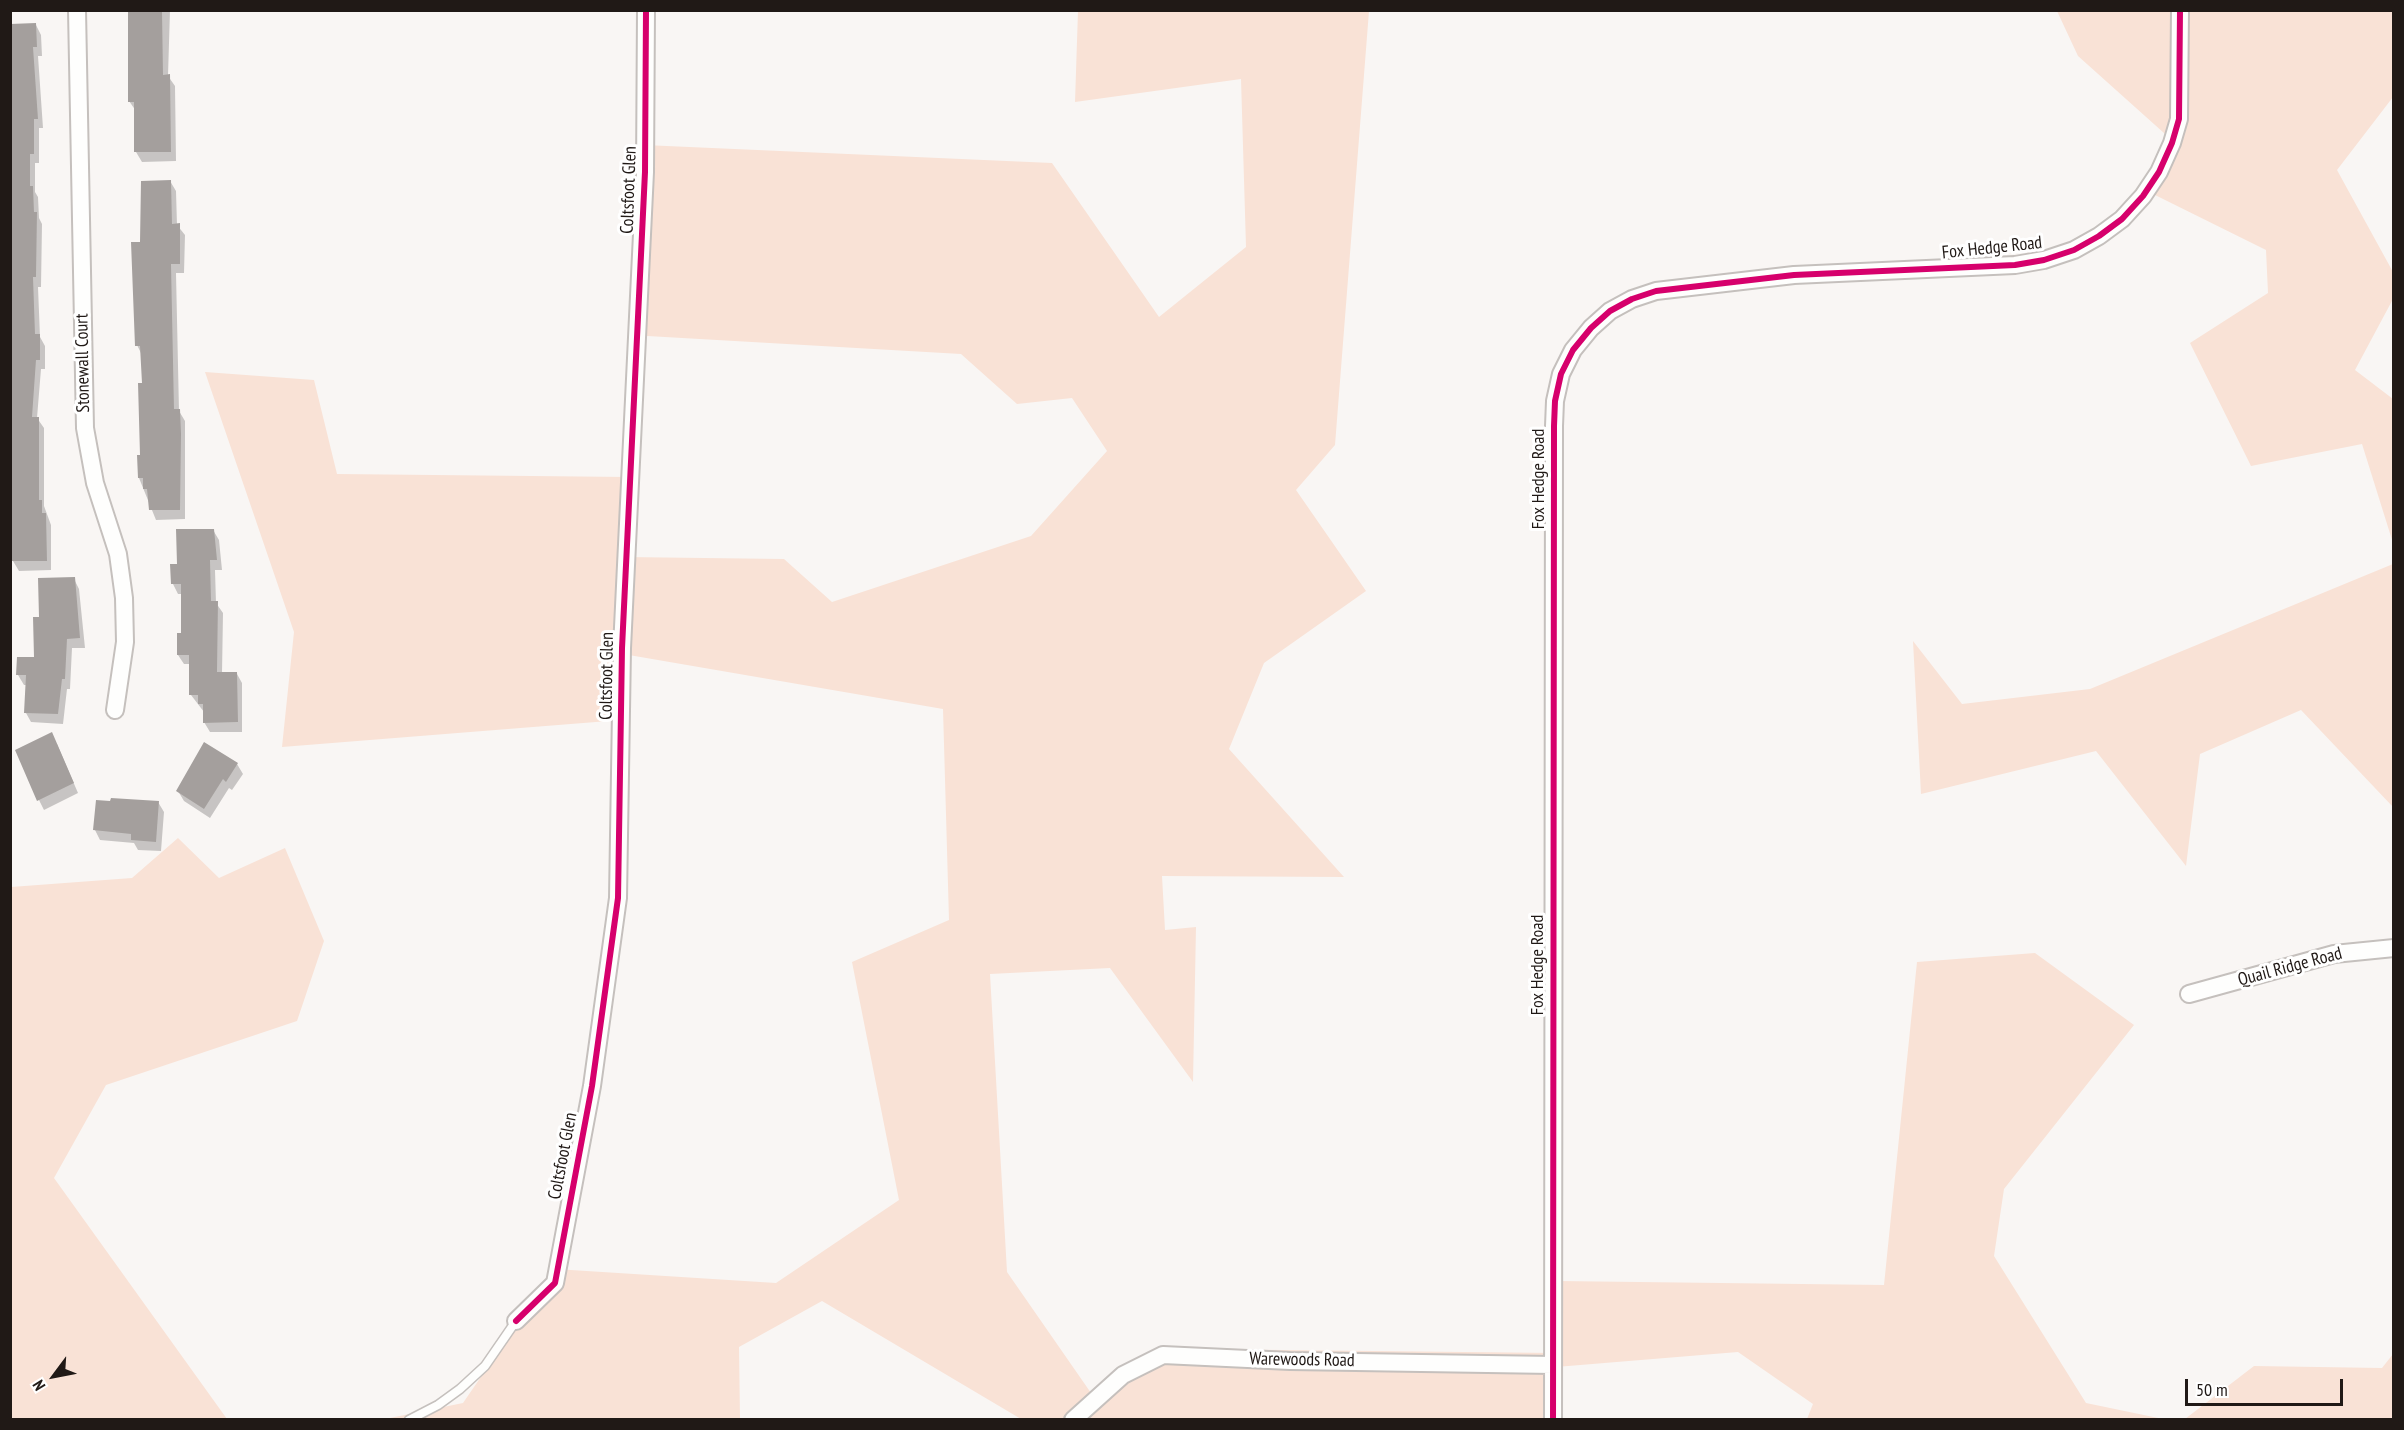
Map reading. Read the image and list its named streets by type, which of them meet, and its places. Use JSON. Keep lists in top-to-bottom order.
{
  "streets": {
    "street": [
      "Coltsfoot Glen",
      "Fox Hedge Road",
      "Stonewall Court",
      "Quail Ridge Road",
      "Warewoods Road"
    ]
  },
  "crossings": [
    ["Fox Hedge Road", "Warewoods Road"]
  ],
  "scale_bar": "50 m",
  "north": "bottom left"
}
